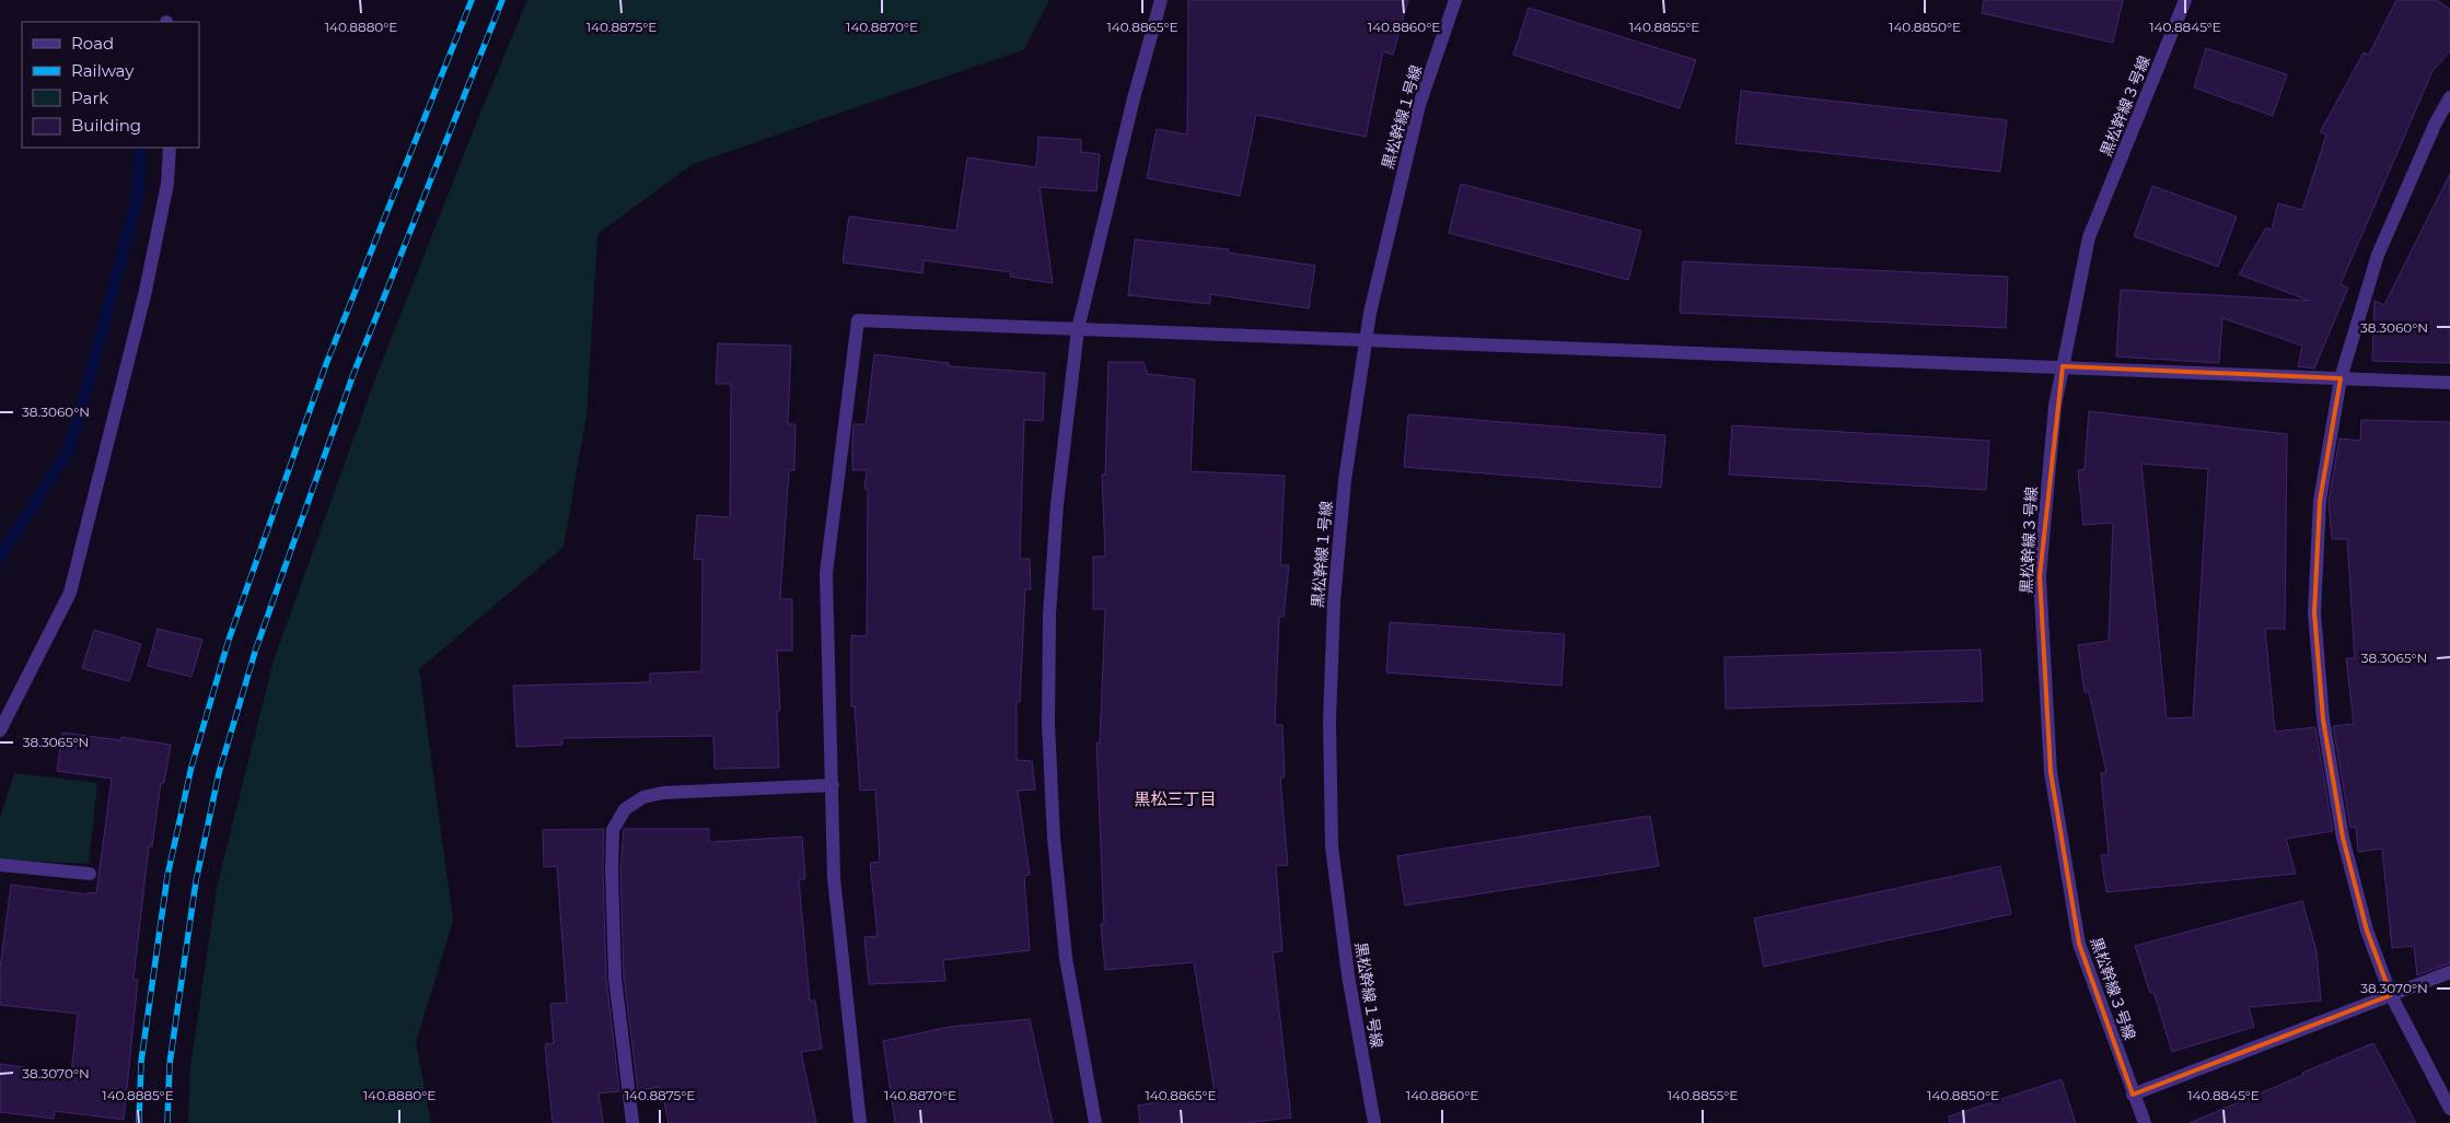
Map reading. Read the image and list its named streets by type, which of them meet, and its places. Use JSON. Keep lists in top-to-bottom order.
{
  "streets": {
    "street": ["黒松幹線３号線", "黒松幹線１号線"]
  },
  "districts": ["黒松三丁目"],
  "legend": [
    "Road",
    "Railway",
    "Park",
    "Building"
  ],
  "coordinates": [
    "140.8880°E",
    "140.8875°E",
    "140.8870°E",
    "140.8865°E",
    "140.8860°E",
    "140.8855°E",
    "140.8850°E",
    "140.8845°E",
    "38.3060°N",
    "38.3065°N",
    "38.3070°N",
    "140.8885°E"
  ]
}
